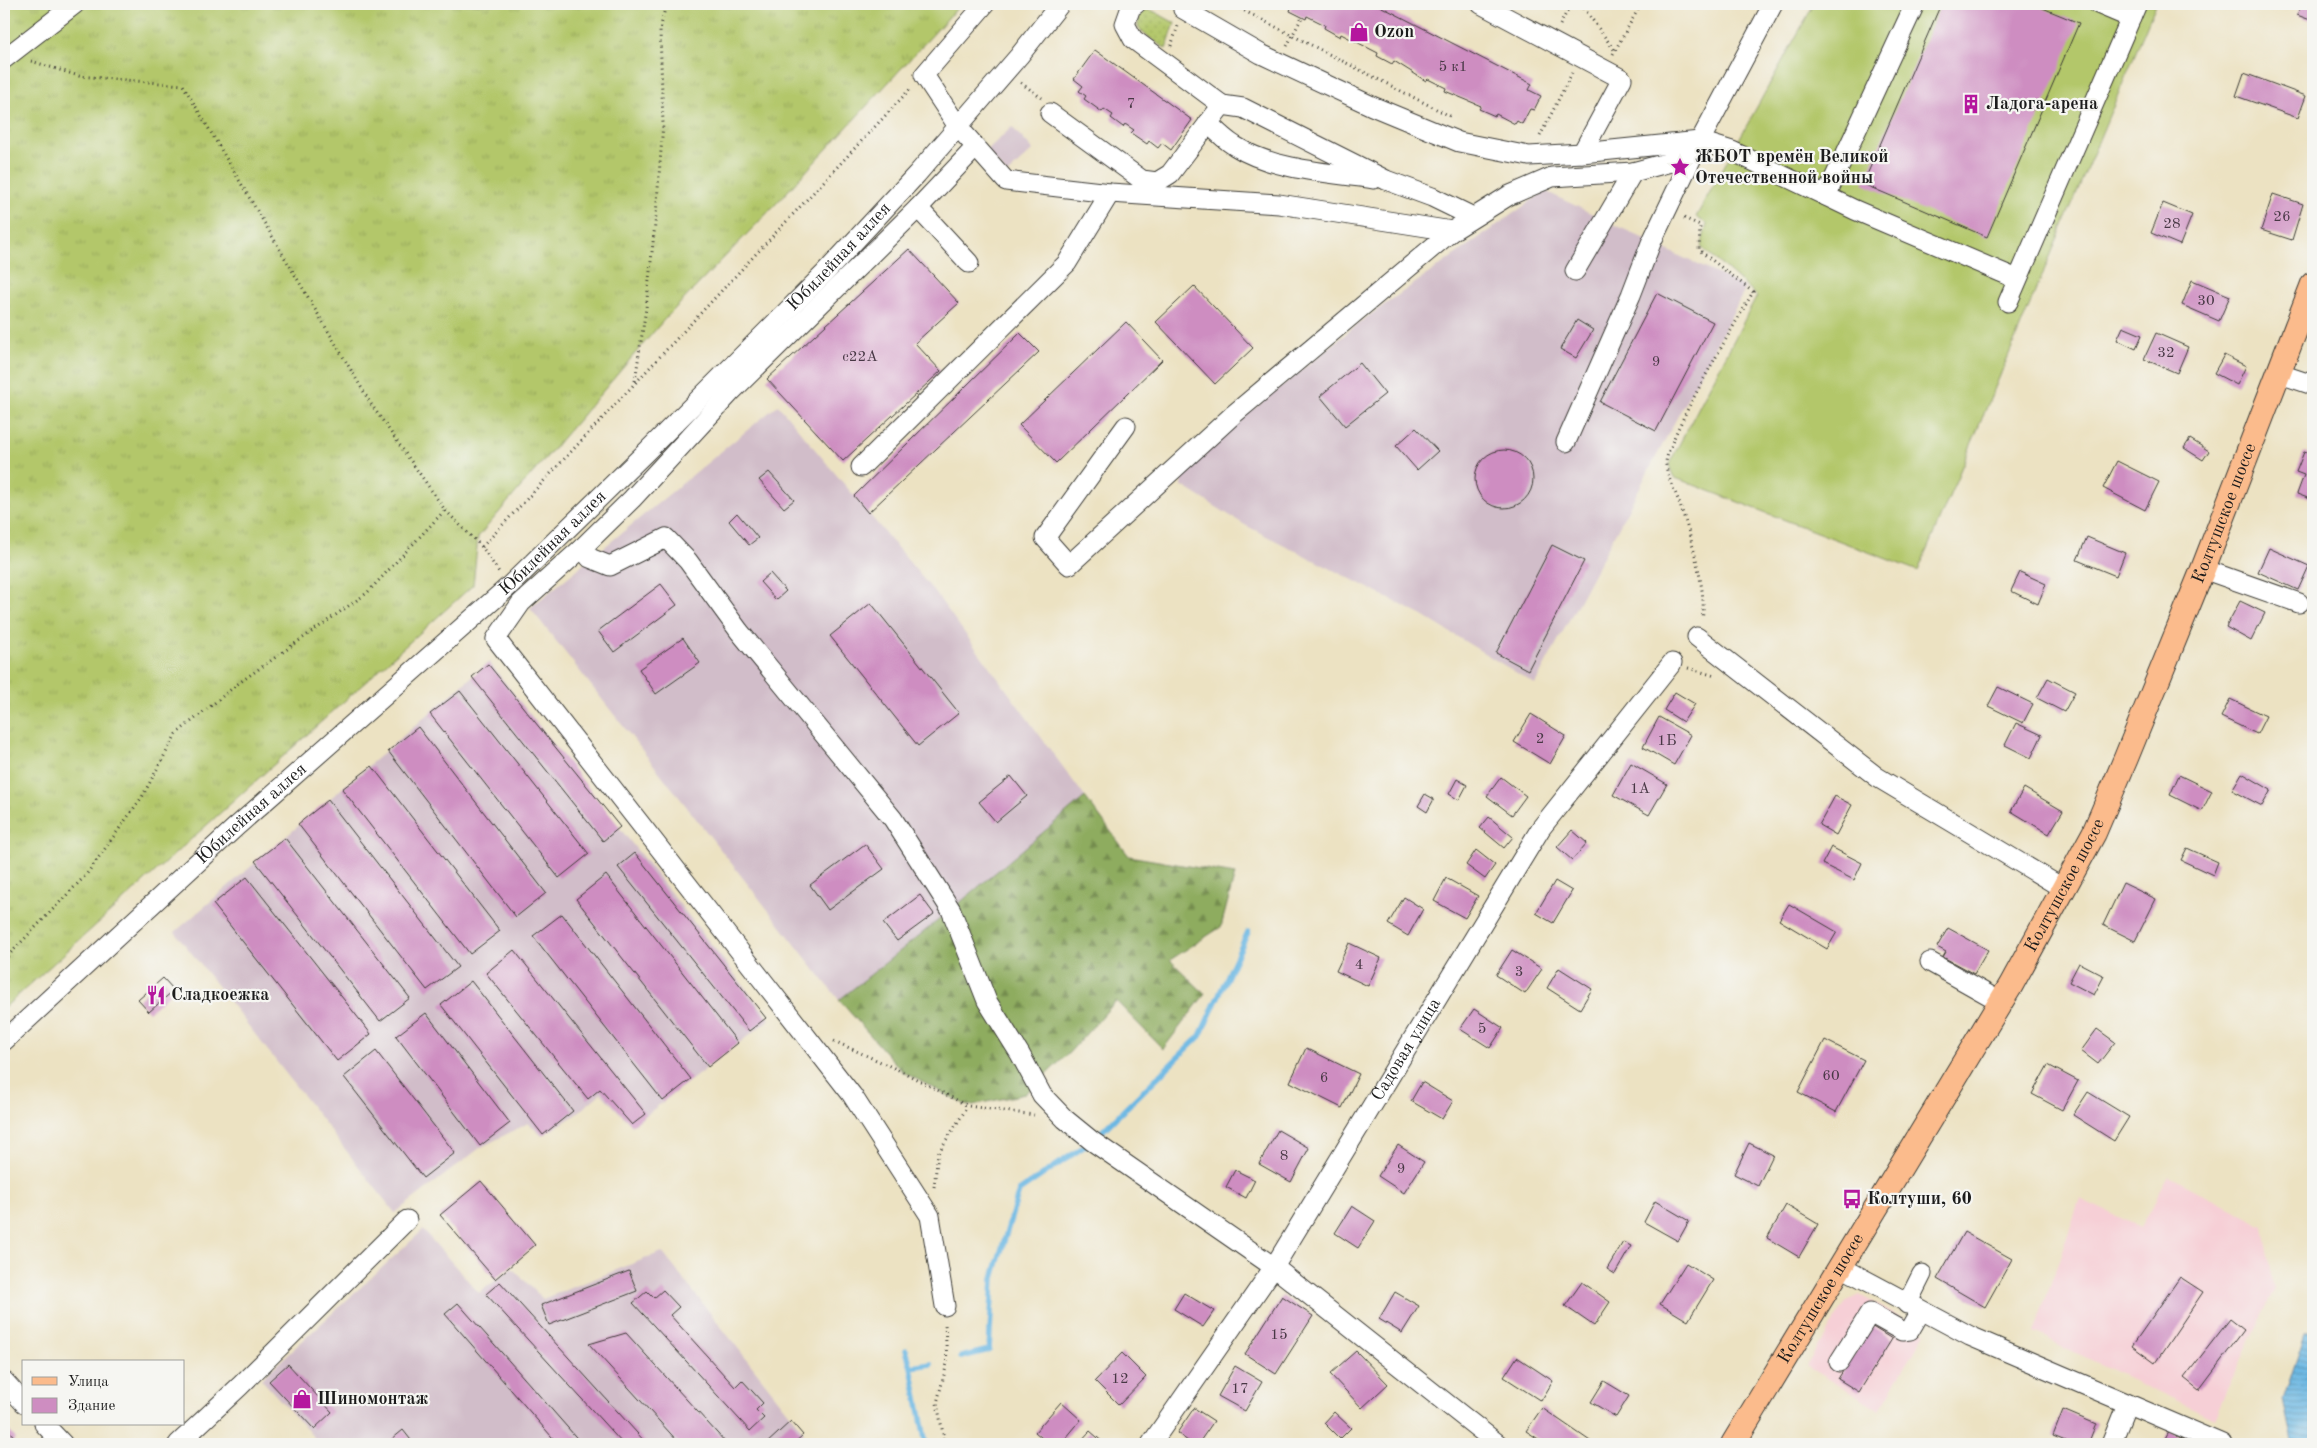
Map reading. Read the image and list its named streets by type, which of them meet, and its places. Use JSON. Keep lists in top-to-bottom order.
{
  "streets": {
    "main road": ["Колтушское шоссе"],
    "street": ["Юбилейная аллея", "Садовая улица"]
  },
  "places": {
    "shop": ["Ozon", "Шиномонтаж"],
    "building": ["Ладога-арена"],
    "place": ["ЖБОТ времён Великой Отечественной войны"],
    "restaurant": ["Сладкоежка"],
    "bus stop": ["Колтуши, 60"]
  },
  "house_numbers": [
    "5 к1",
    "7",
    "26",
    "28",
    "30",
    "32",
    "с22А",
    "9",
    "2",
    "1Б",
    "1А",
    "4",
    "3",
    "5",
    "60",
    "6",
    "8",
    "9",
    "15",
    "12",
    "17"
  ],
  "legend": ["Улица", "Здание"]
}
